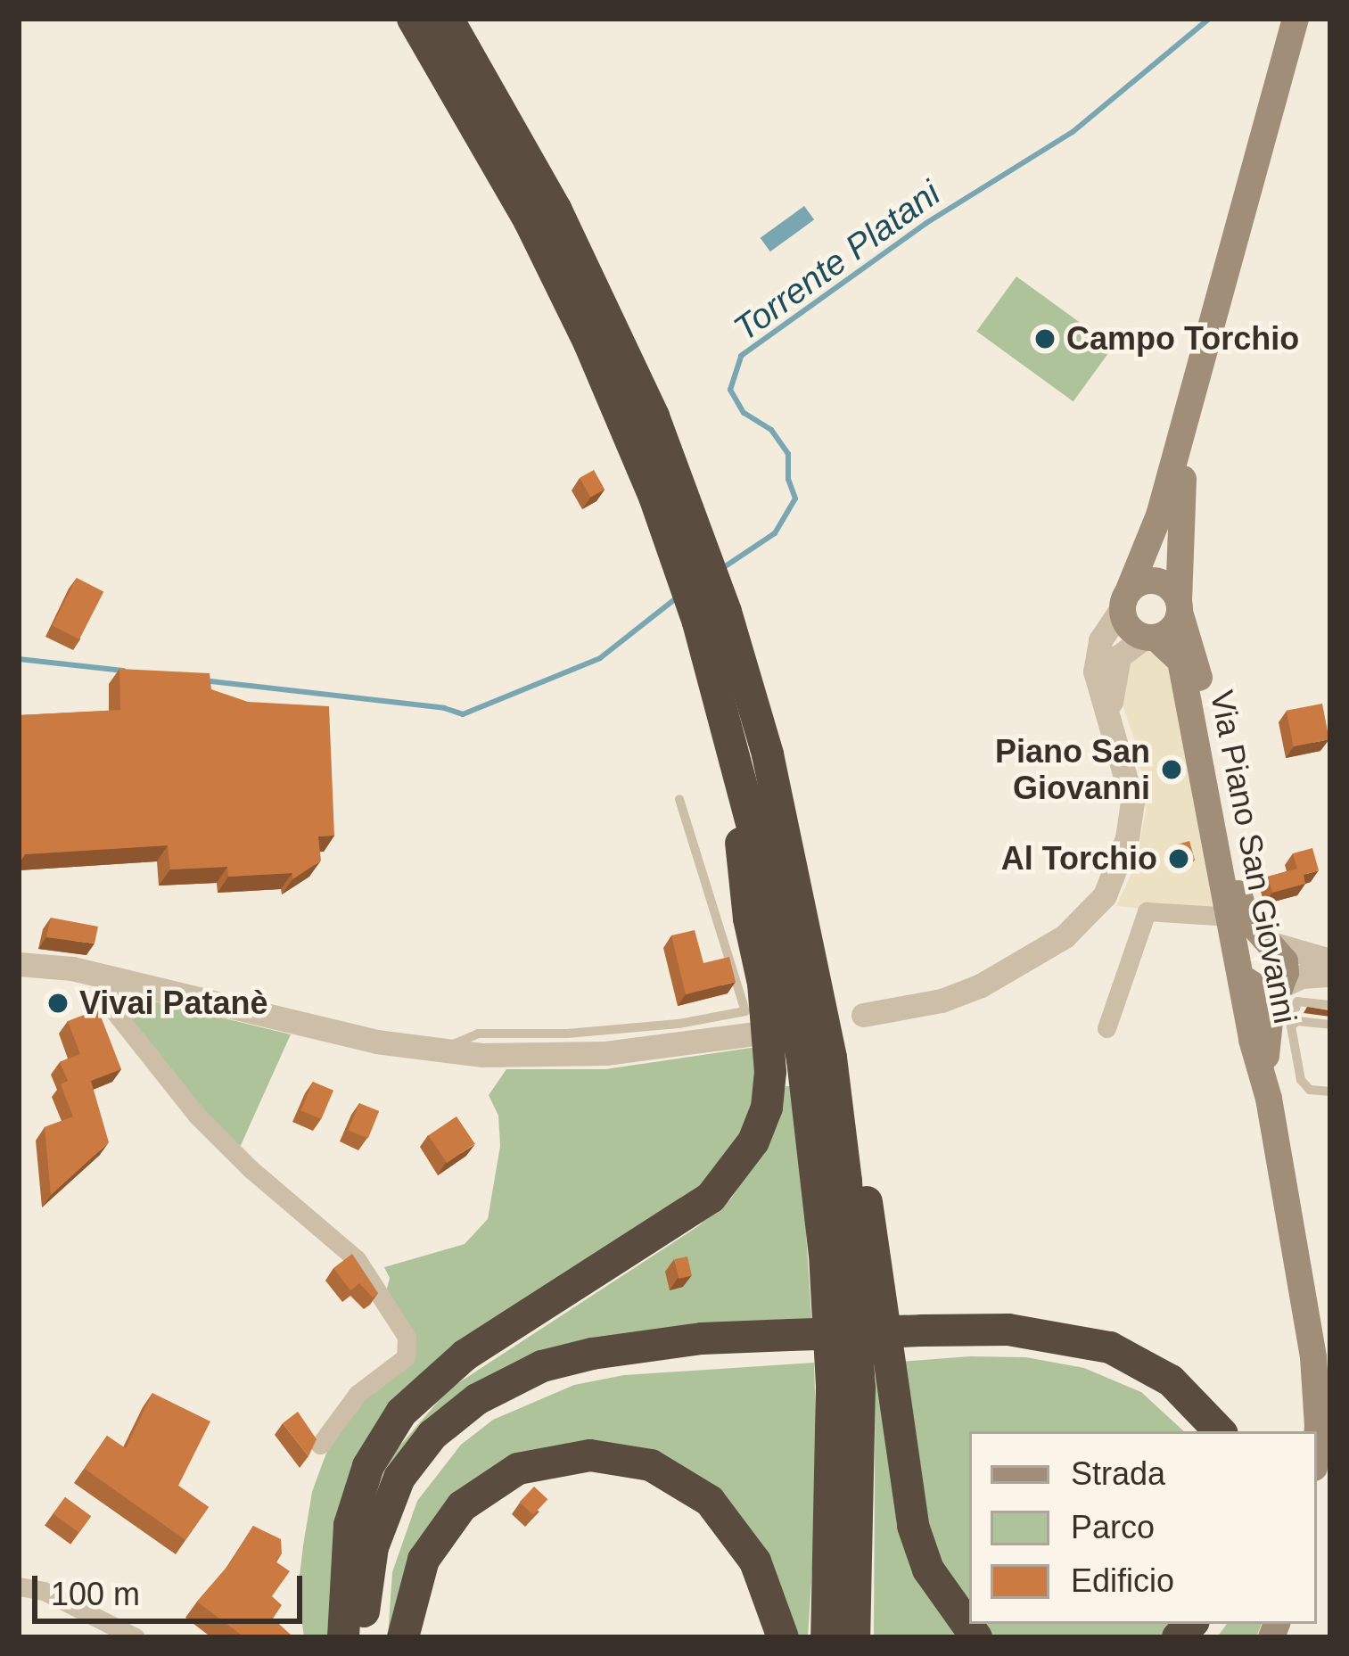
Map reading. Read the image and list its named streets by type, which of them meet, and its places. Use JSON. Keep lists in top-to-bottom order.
{
  "streets": {
    "main road": ["Via Piano San Giovanni"]
  },
  "water": ["Torrente Platani"],
  "places": [
    "Campo Torchio",
    "Piano San Giovanni",
    "Al Torchio",
    "Vivai Patanè"
  ],
  "legend": ["Strada", "Parco", "Edificio"],
  "scale_bar": "100 m"
}
